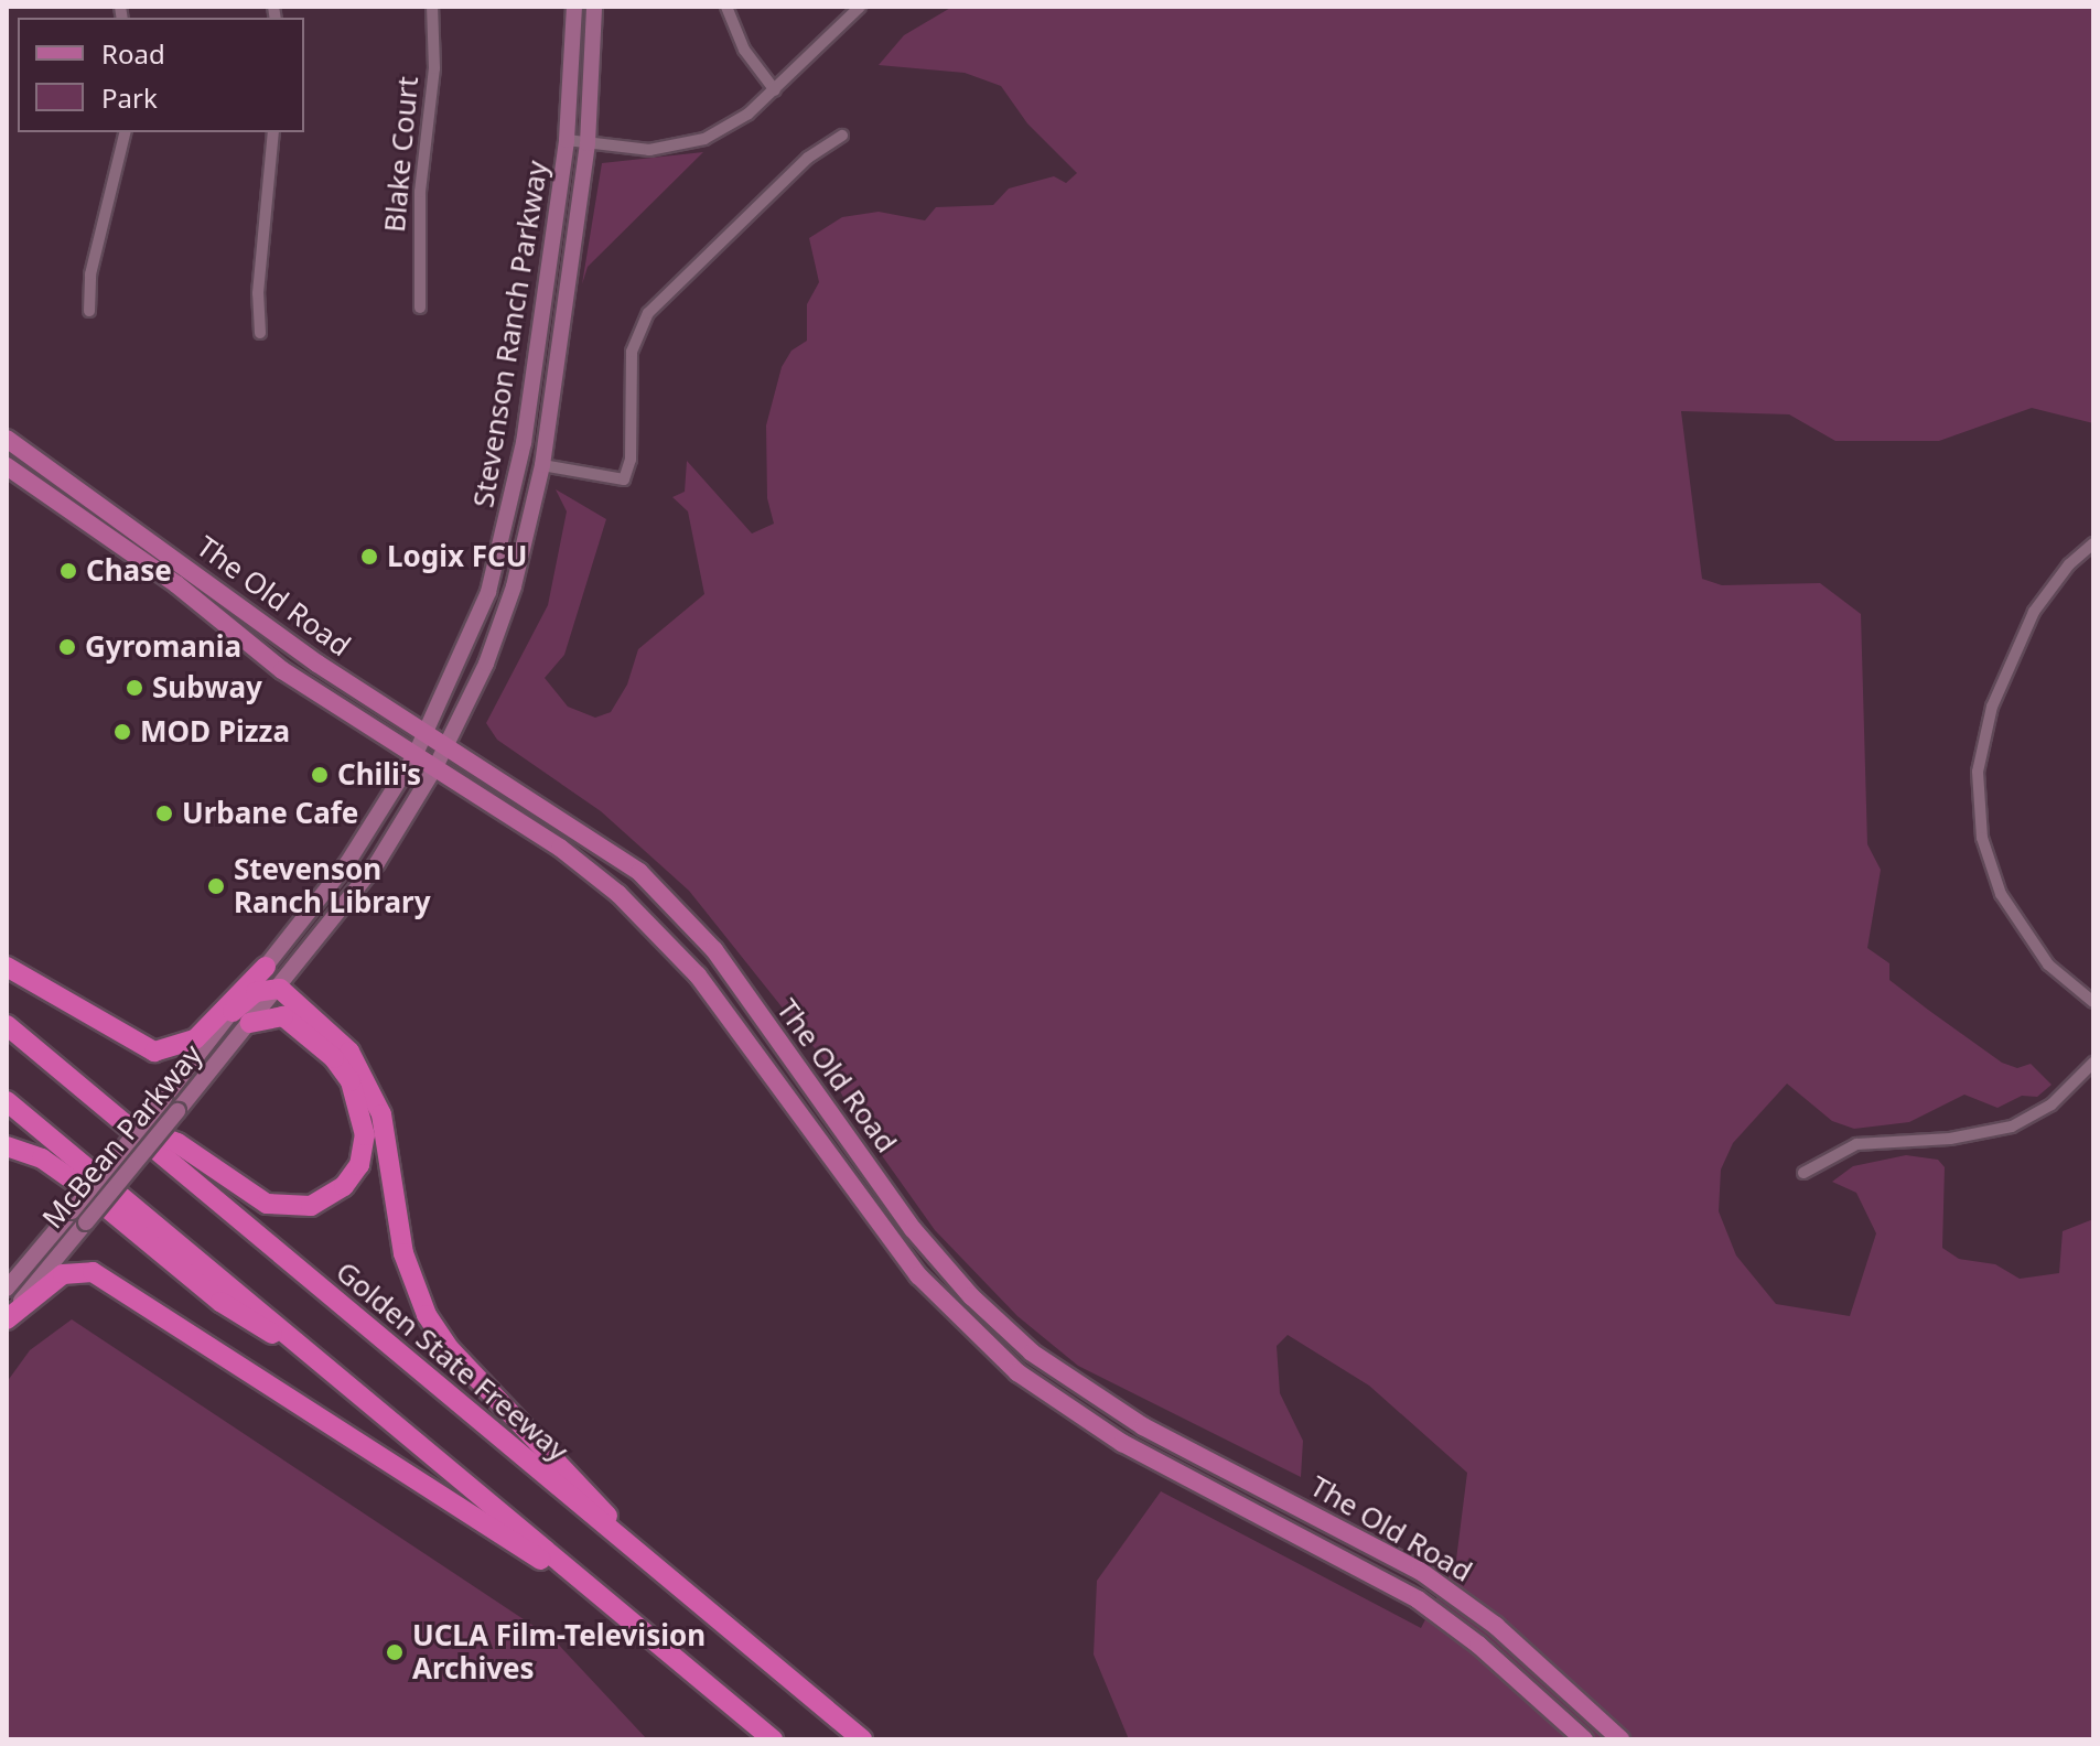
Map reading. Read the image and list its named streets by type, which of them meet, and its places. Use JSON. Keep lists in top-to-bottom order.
{
  "streets": {
    "highway": ["Golden State Freeway"],
    "main road": ["Stevenson Ranch Parkway", "The Old Road", "McBean Parkway"],
    "street": ["Blake Court"]
  },
  "crossings": [
    ["Stevenson Ranch Parkway", "The Old Road"],
    ["Stevenson Ranch Parkway", "McBean Parkway"]
  ],
  "places": [
    "Logix FCU",
    "Chase",
    "Gyromania",
    "Subway",
    "MOD Pizza",
    "Chili's",
    "Urbane Cafe",
    "Stevenson Ranch Library",
    "UCLA Film-Television Archives"
  ],
  "legend": ["Road", "Park"]
}
